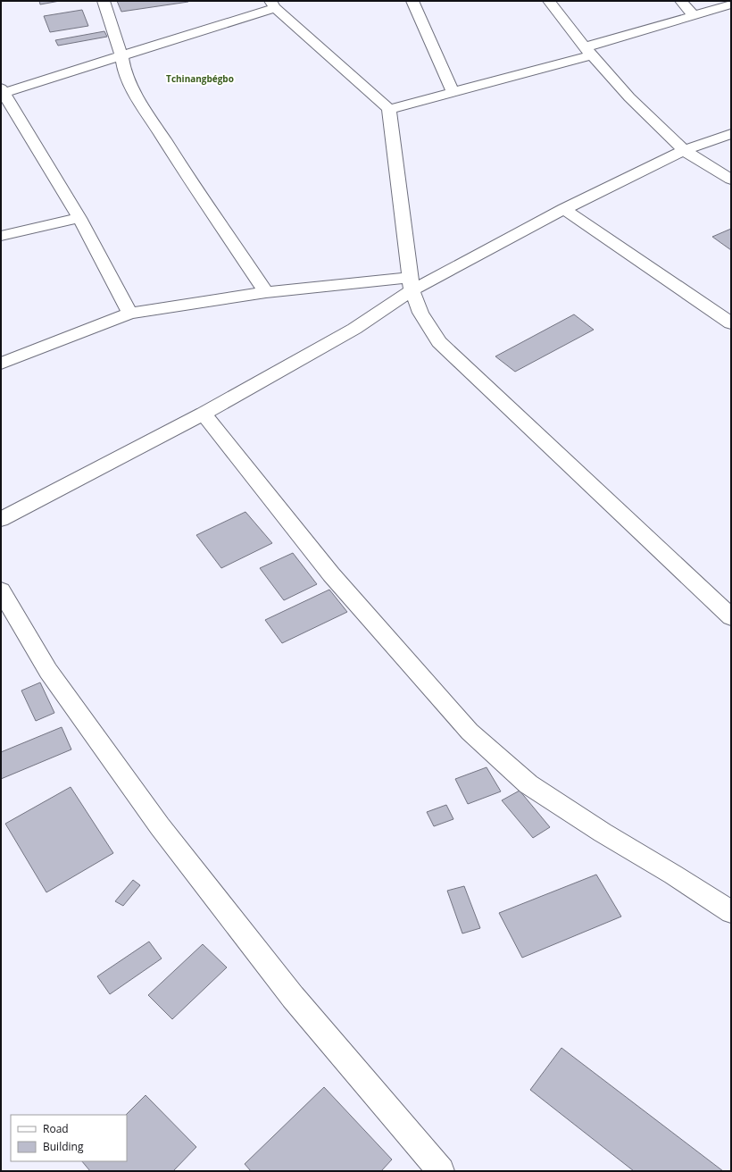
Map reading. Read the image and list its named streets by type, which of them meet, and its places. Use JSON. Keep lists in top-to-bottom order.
{
  "districts": ["Tchinangbégbo"],
  "legend": ["Road", "Building"]
}
